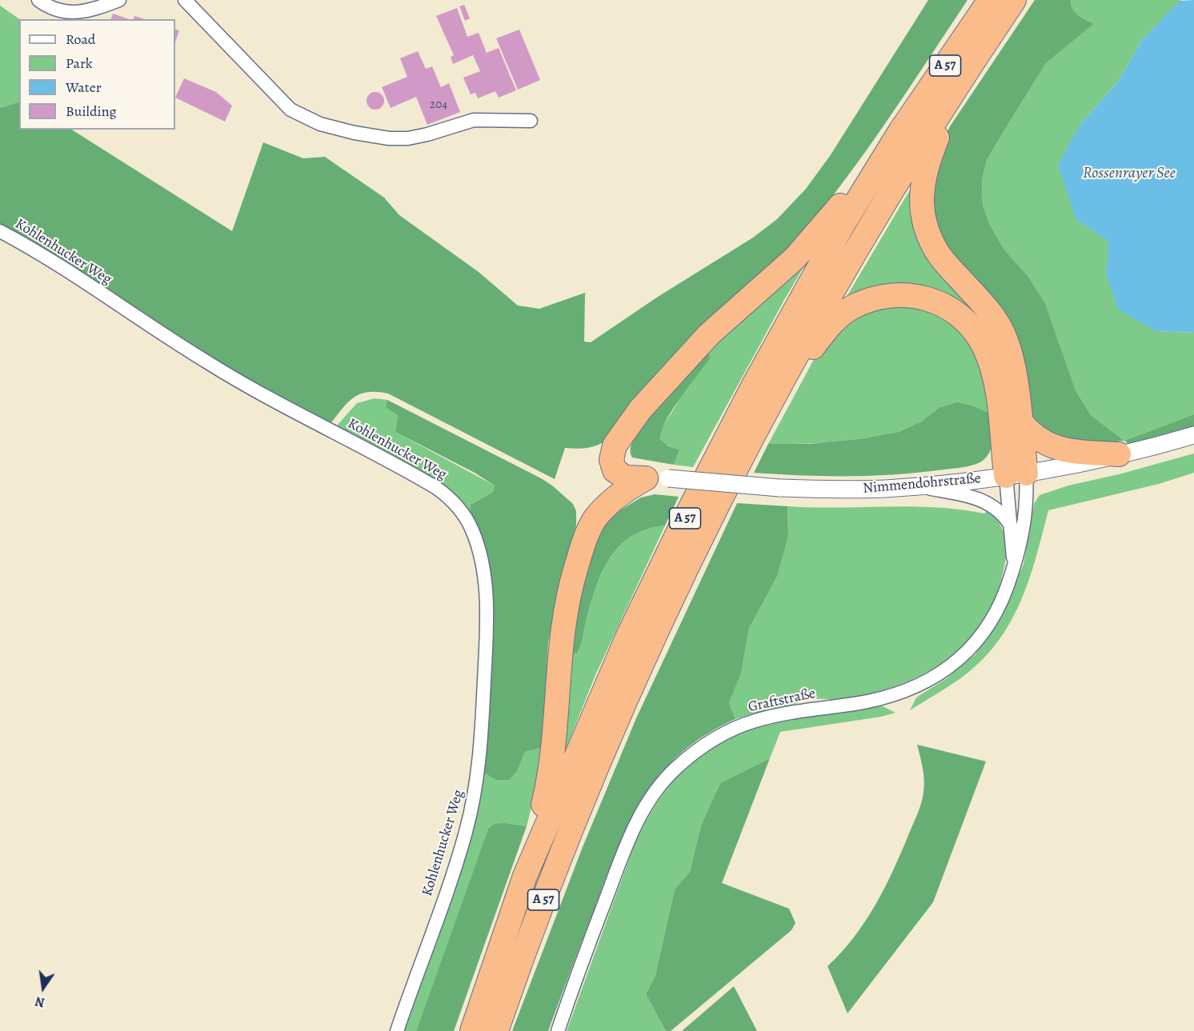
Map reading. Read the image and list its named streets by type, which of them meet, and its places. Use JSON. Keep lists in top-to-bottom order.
{
  "streets": {
    "highway": ["A 57"],
    "street": ["Kohlenhucker Weg", "Nimmendohrstraße", "Graftstraße"]
  },
  "crossings": [
    ["Nimmendohrstraße", "Graftstraße"]
  ],
  "water": ["Rossenrayer See"],
  "house_numbers": ["204"],
  "legend": [
    "Road",
    "Park",
    "Water",
    "Building"
  ],
  "north": "bottom"
}
